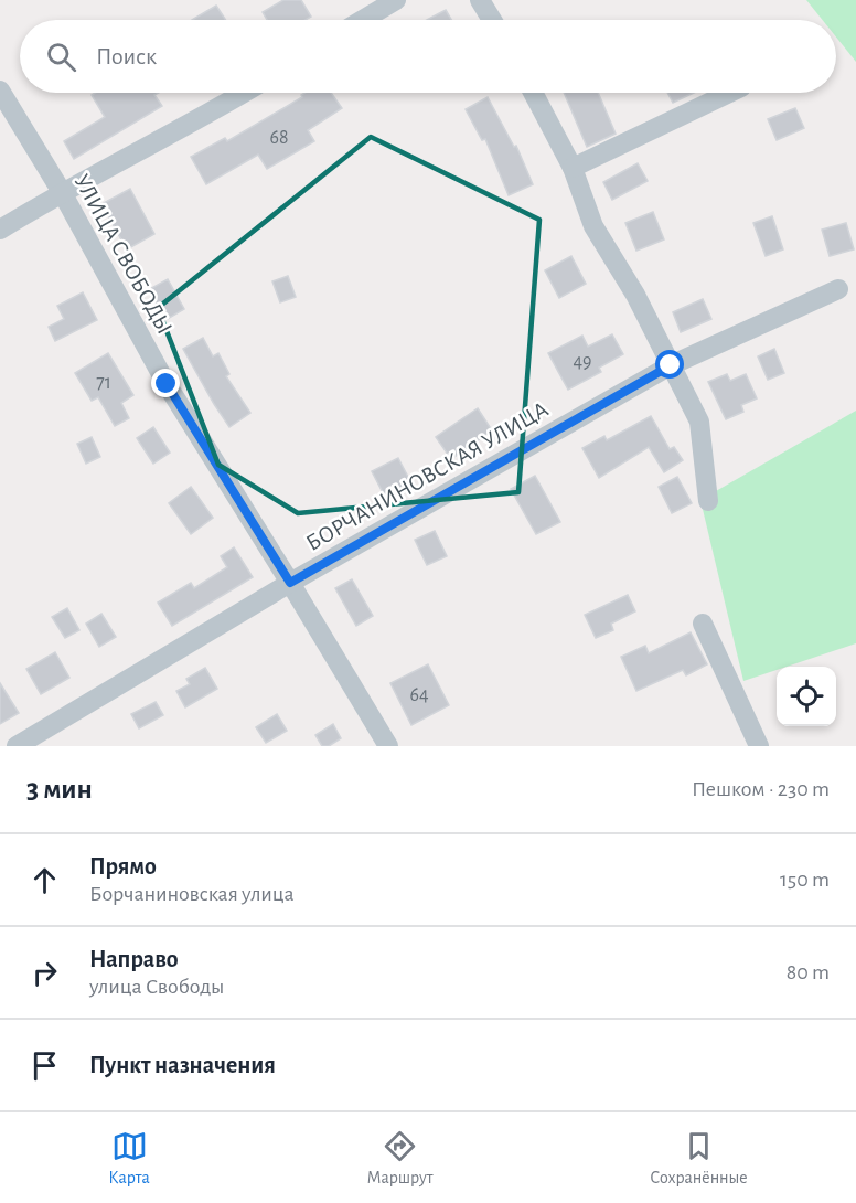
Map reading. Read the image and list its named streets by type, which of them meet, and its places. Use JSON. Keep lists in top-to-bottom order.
{
  "streets": {
    "street": ["УЛИЦА СВОБОДЫ", "БОРЧАНИНОВСКАЯ УЛИЦА"]
  },
  "crossings": [
    ["УЛИЦА СВОБОДЫ", "БОРЧАНИНОВСКАЯ УЛИЦА"]
  ],
  "house_numbers": [
    "68",
    "49",
    "71",
    "64"
  ],
  "page": {
    "search": "Поиск",
    "heading": ["3 мин", "Пешком · 230 m"],
    "list": [
      ["Прямо", "Борчаниновская улица", "150 m"],
      ["Направо", "улица Свободы", "80 m"],
      "Пункт назначения"
    ],
    "nav": ["Карта", "Маршрут", "Сохранённые"]
  }
}
